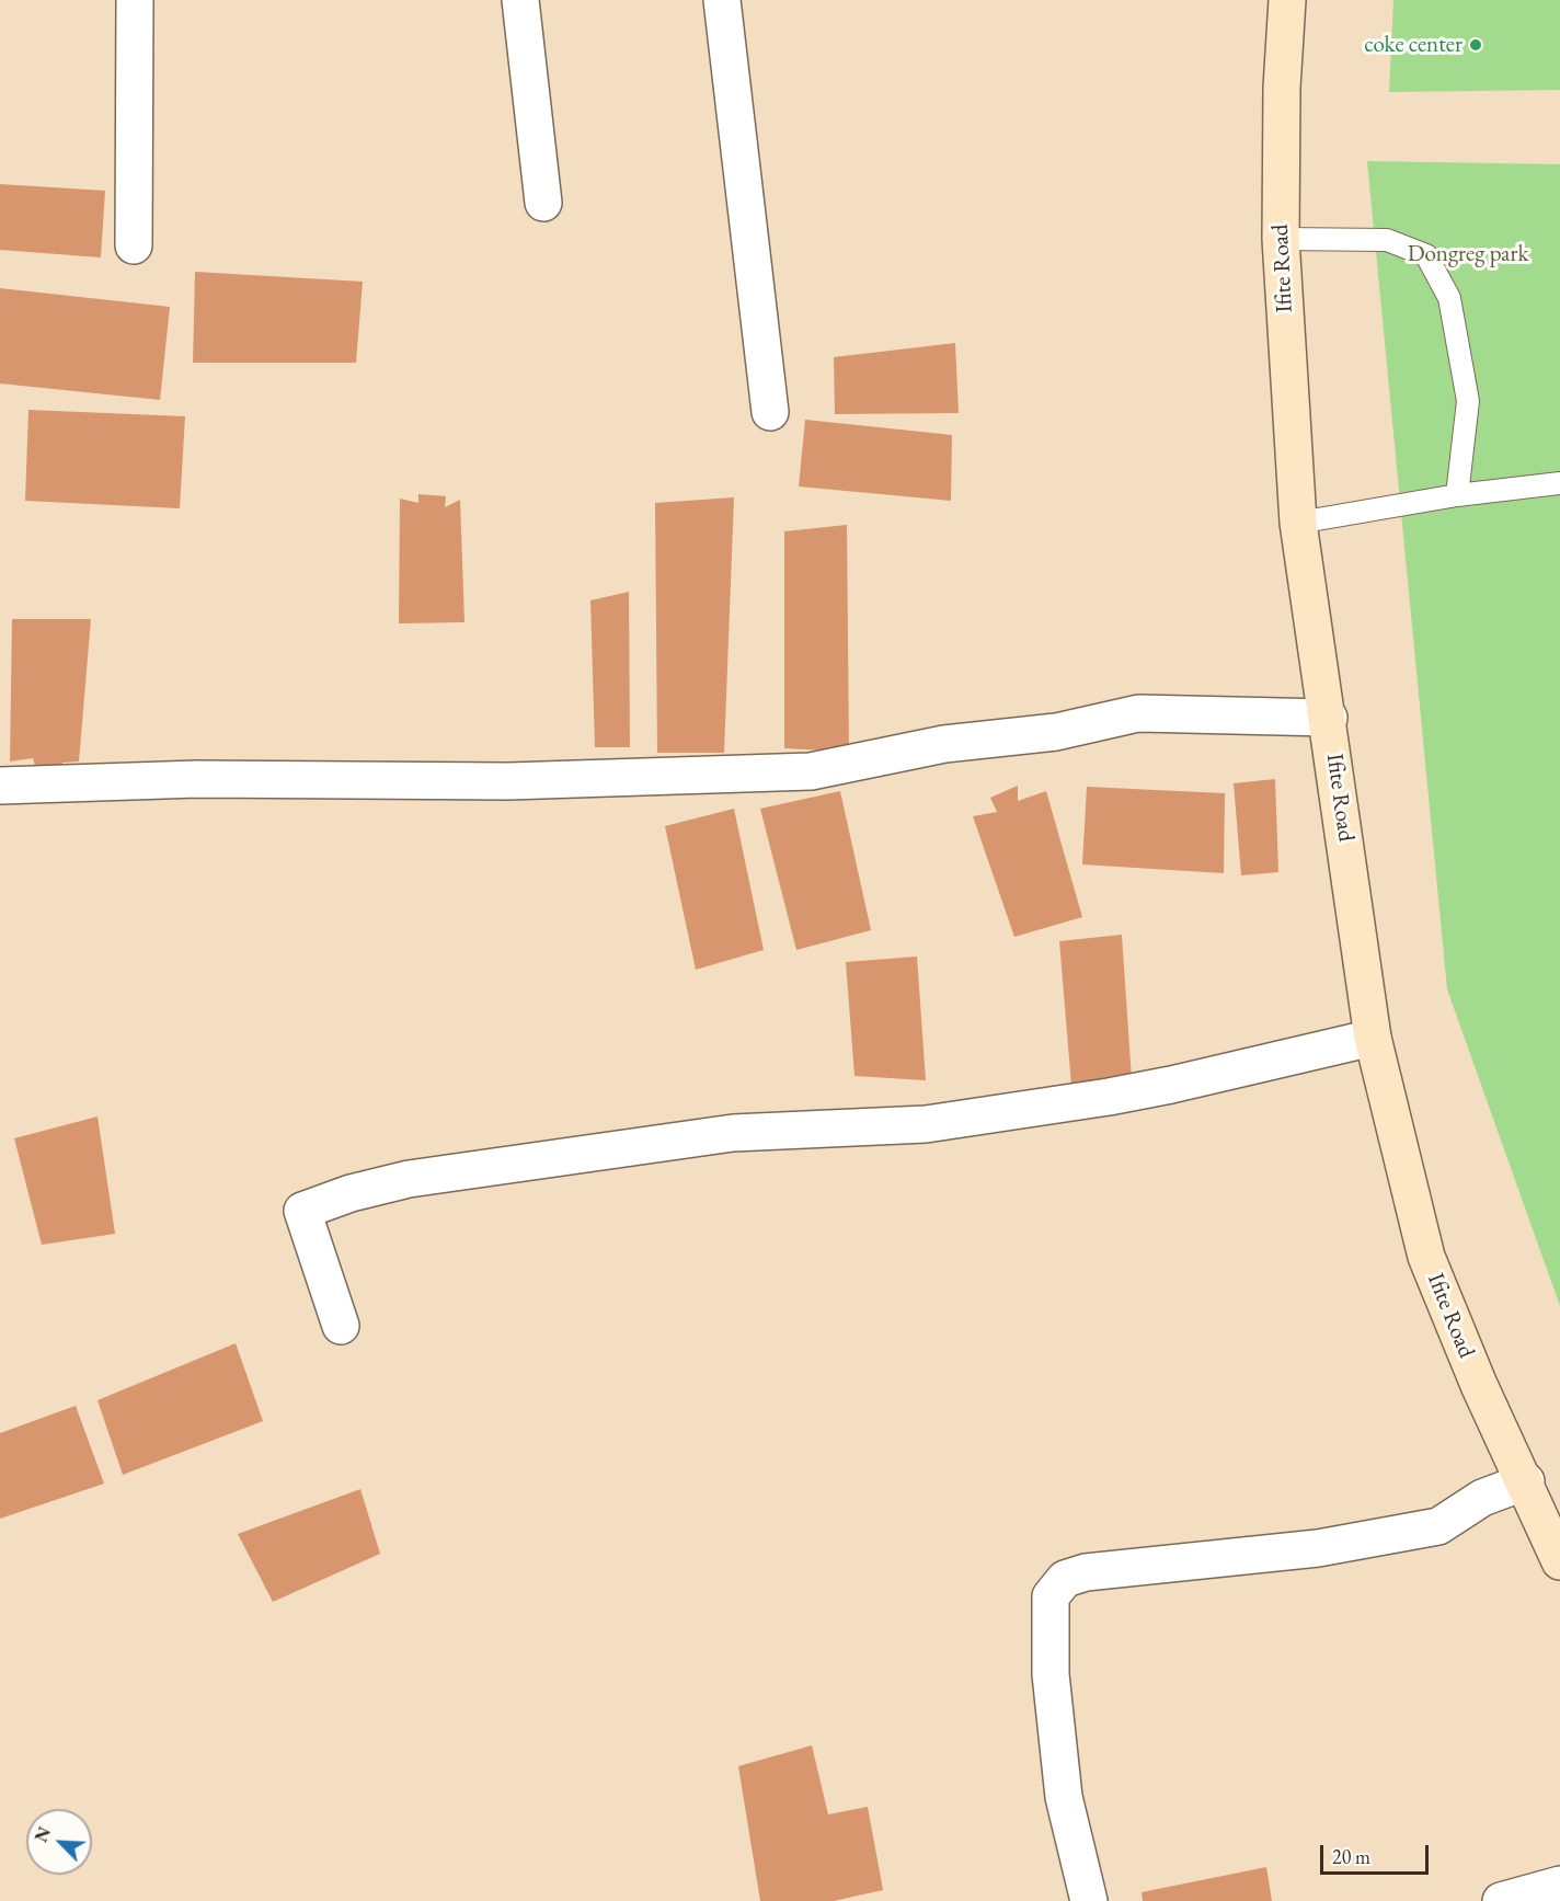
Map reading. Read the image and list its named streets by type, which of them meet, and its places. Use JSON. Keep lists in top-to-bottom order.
{
  "streets": {
    "street": ["Ifite Road"]
  },
  "parks": ["Dongreg park"],
  "places": ["coke center"],
  "scale_bar": "20 m",
  "north": "top left"
}
